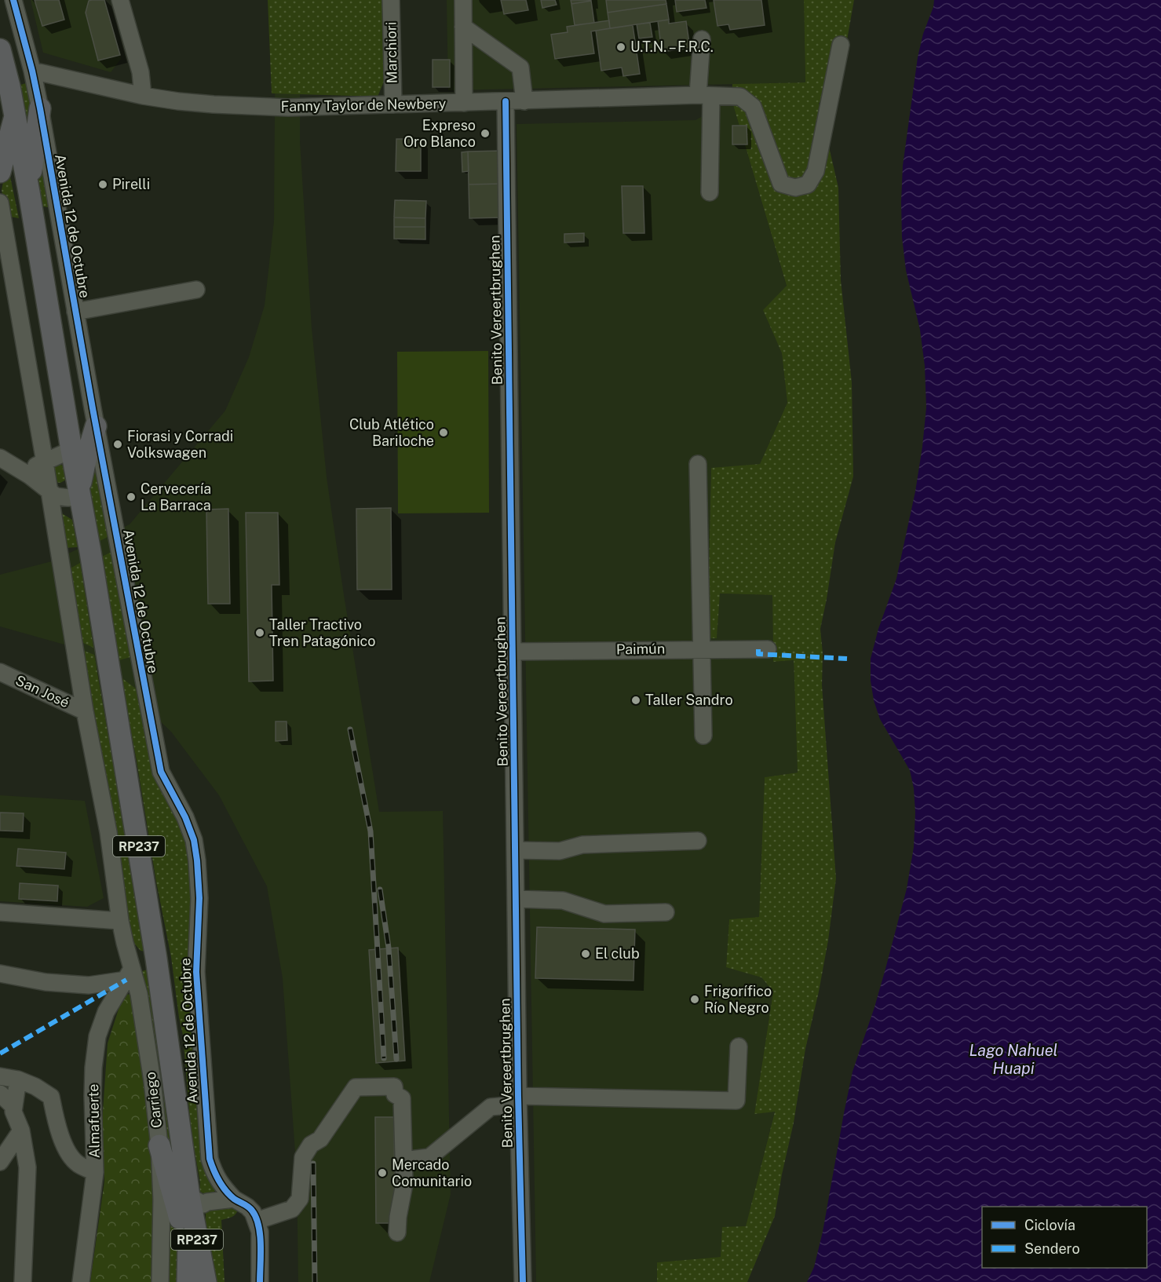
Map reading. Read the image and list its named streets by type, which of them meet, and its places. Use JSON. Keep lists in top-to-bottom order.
{
  "streets": {
    "main road": ["Avenida 12 de Octubre", "RP237"],
    "street": [
      "Marchiori",
      "Fanny Taylor de Newbery",
      "Benito Vereertbrughen",
      "Paimún",
      "San José",
      "Carriego",
      "Almafuerte"
    ]
  },
  "crossings": [
    ["Marchiori", "Fanny Taylor de Newbery"],
    ["Fanny Taylor de Newbery", "Avenida 12 de Octubre"],
    ["Fanny Taylor de Newbery", "Benito Vereertbrughen"],
    ["Benito Vereertbrughen", "Paimún"],
    ["Carriego", "Almafuerte"]
  ],
  "water": ["Lago Nahuel Huapi"],
  "places": [
    "U.T.N. – F.R.C.",
    "Expreso Oro Blanco",
    "Pirelli",
    "Club Atlético Bariloche",
    "Fiorasi y Corradi Volkswagen",
    "Cervecería La Barraca",
    "Taller Tractivo Tren Patagónico",
    "Taller Sandro",
    "El club",
    "Frigorífico Río Negro",
    "Mercado Comunitario"
  ],
  "legend": ["Ciclovía", "Sendero"]
}
